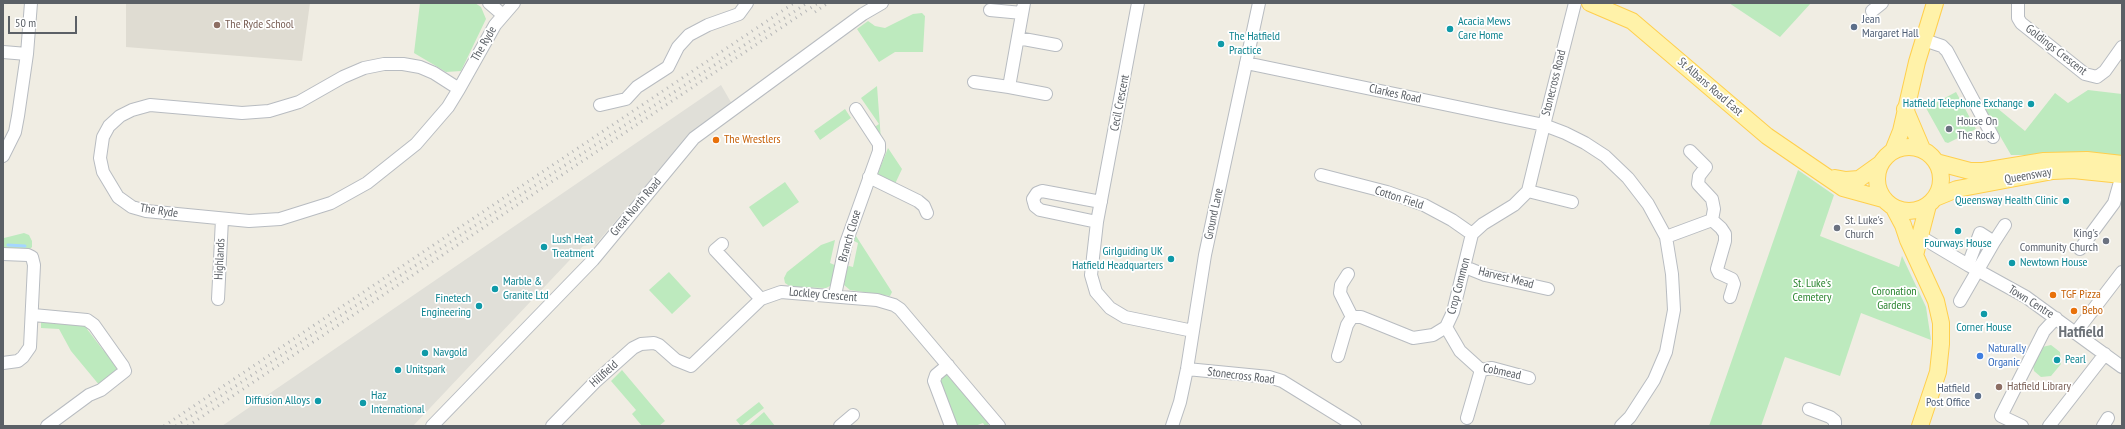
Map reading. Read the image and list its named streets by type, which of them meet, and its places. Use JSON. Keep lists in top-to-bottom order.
{
  "streets": {
    "main road": ["St Albans Road East", "Queensway"],
    "street": [
      "The Ryde",
      "Goldings Crescent",
      "Stonecross Road",
      "Clarkes Road",
      "Cecil Crescent",
      "Cotton Field",
      "Great North Road",
      "Ground Lane",
      "Branch Close",
      "Highlands",
      "Harvest Mead",
      "Crop Common",
      "Lockley Crescent",
      "Town Centre",
      "Cobmead",
      "Hillfield"
    ]
  },
  "crossings": [
    ["The Ryde", "Highlands"],
    ["Stonecross Road", "Clarkes Road"],
    ["Stonecross Road", "Ground Lane"],
    ["St Albans Road East", "Queensway"],
    ["Clarkes Road", "Ground Lane"],
    ["Cecil Crescent", "Ground Lane"],
    ["Cotton Field", "Crop Common"],
    ["Branch Close", "Lockley Crescent"],
    ["Harvest Mead", "Crop Common"],
    ["Crop Common", "Cobmead"],
    ["Lockley Crescent", "Hillfield"]
  ],
  "districts": ["Hatfield"],
  "parks": ["St. Luke's Cemetery", "Coronation Gardens"],
  "places": [
    "The Ryde School",
    "Jean Margaret Hall",
    "Acacia Mews Care Home",
    "The Hatfield Practice",
    "Hatfield Telephone Exchange",
    "House On The Rock",
    "The Wrestlers",
    "Queensway Health Clinic",
    "St. Luke's Church",
    "Fourways House",
    "King's Community Church",
    "Lush Heat Treatment",
    "Girlguiding UK Hatfield Headquarters",
    "Newtown House",
    "Marble & Granite Ltd",
    "TGF Pizza",
    "Finetech Engineering",
    "Bebo",
    "Corner House",
    "Navgold",
    "Naturally Organic",
    "Pearl",
    "Unitspark",
    "Hatfield Library",
    "Hatfield Post Office",
    "Diffusion Alloys",
    "Haz International"
  ],
  "scale_bar": "50 m"
}
